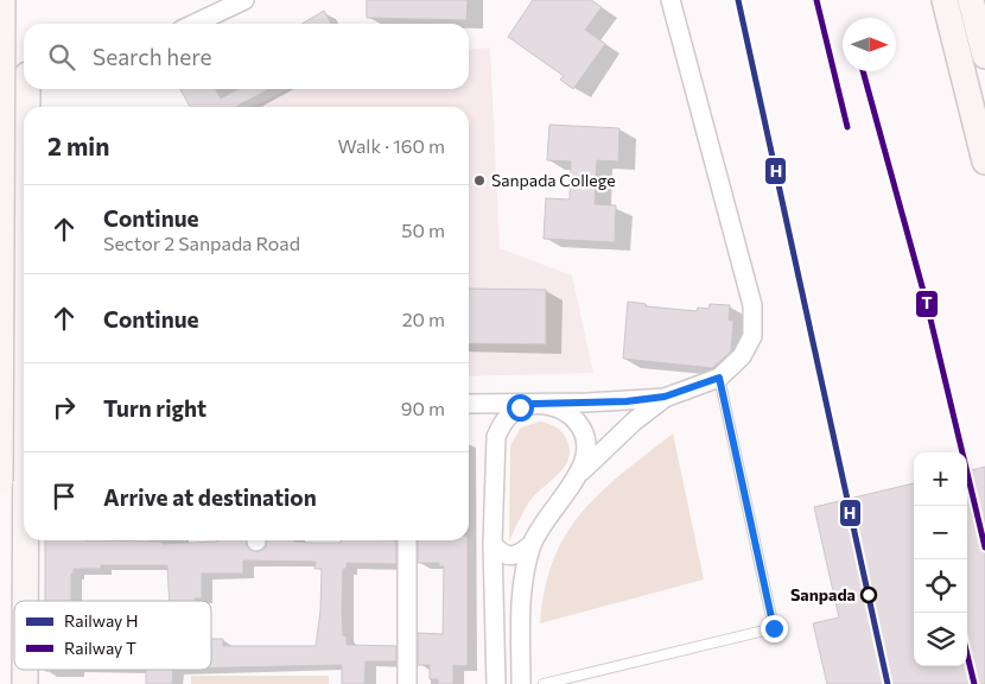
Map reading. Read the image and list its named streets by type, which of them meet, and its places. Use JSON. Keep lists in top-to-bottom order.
{
  "places": ["Sanpada College", "Sanpada"],
  "lines": ["rail line H", "rail line T"],
  "legend": ["Railway H", "Railway T"],
  "north": "right",
  "page": {
    "search": "Search here",
    "heading": ["2 min", "Walk · 160 m"],
    "list": [
      ["Continue", "Sector 2 Sanpada Road", "50 m"],
      ["Continue", "20 m"],
      ["Turn right", "90 m"],
      "Arrive at destination"
    ],
    "map_buttons": ["+", "−"]
  }
}
